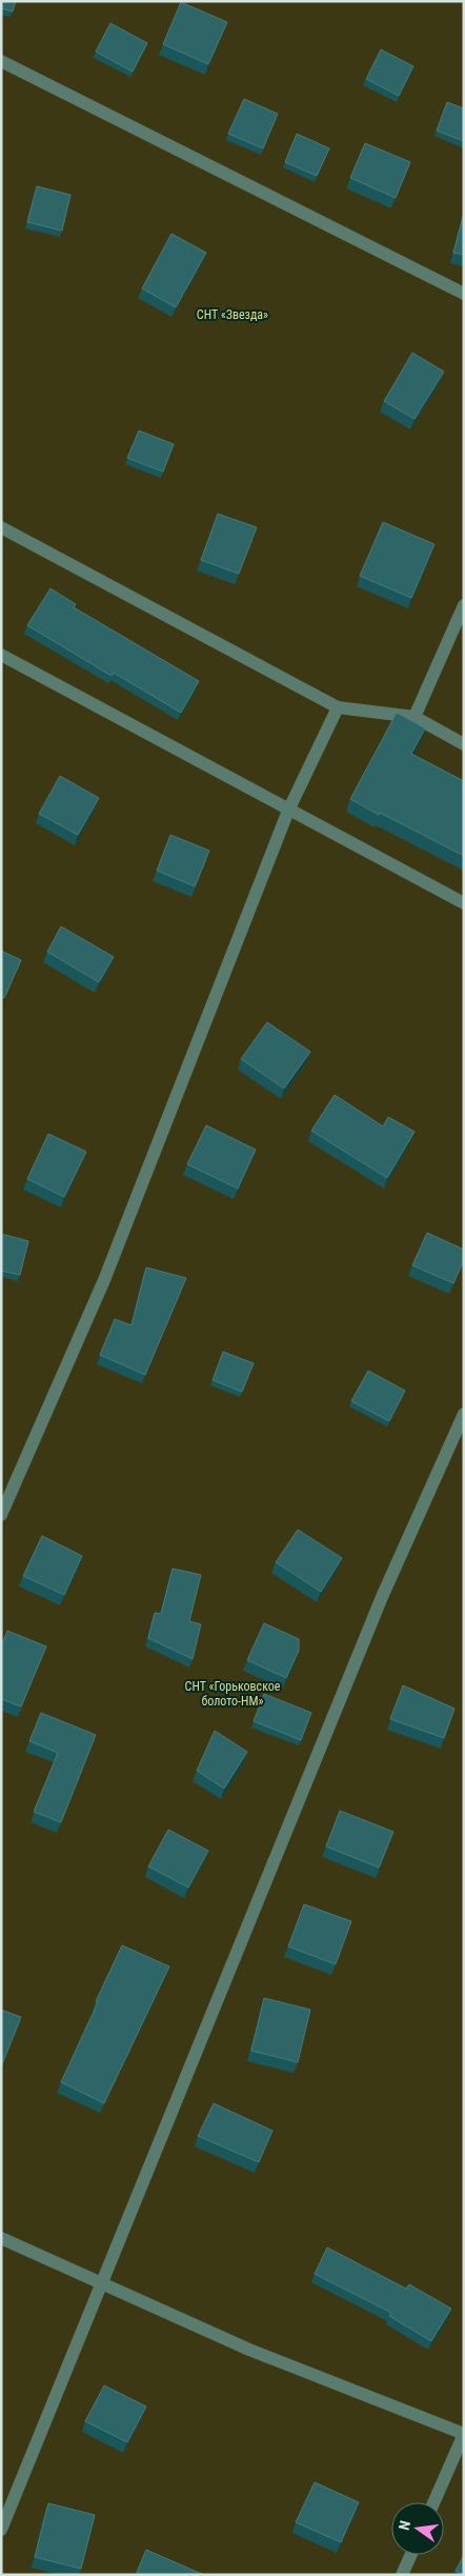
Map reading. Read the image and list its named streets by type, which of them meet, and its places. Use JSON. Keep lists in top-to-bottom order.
{
  "parks": ["СНТ «Звезда»", "СНТ «Горьковское болото-НМ»"],
  "north": "left"
}
